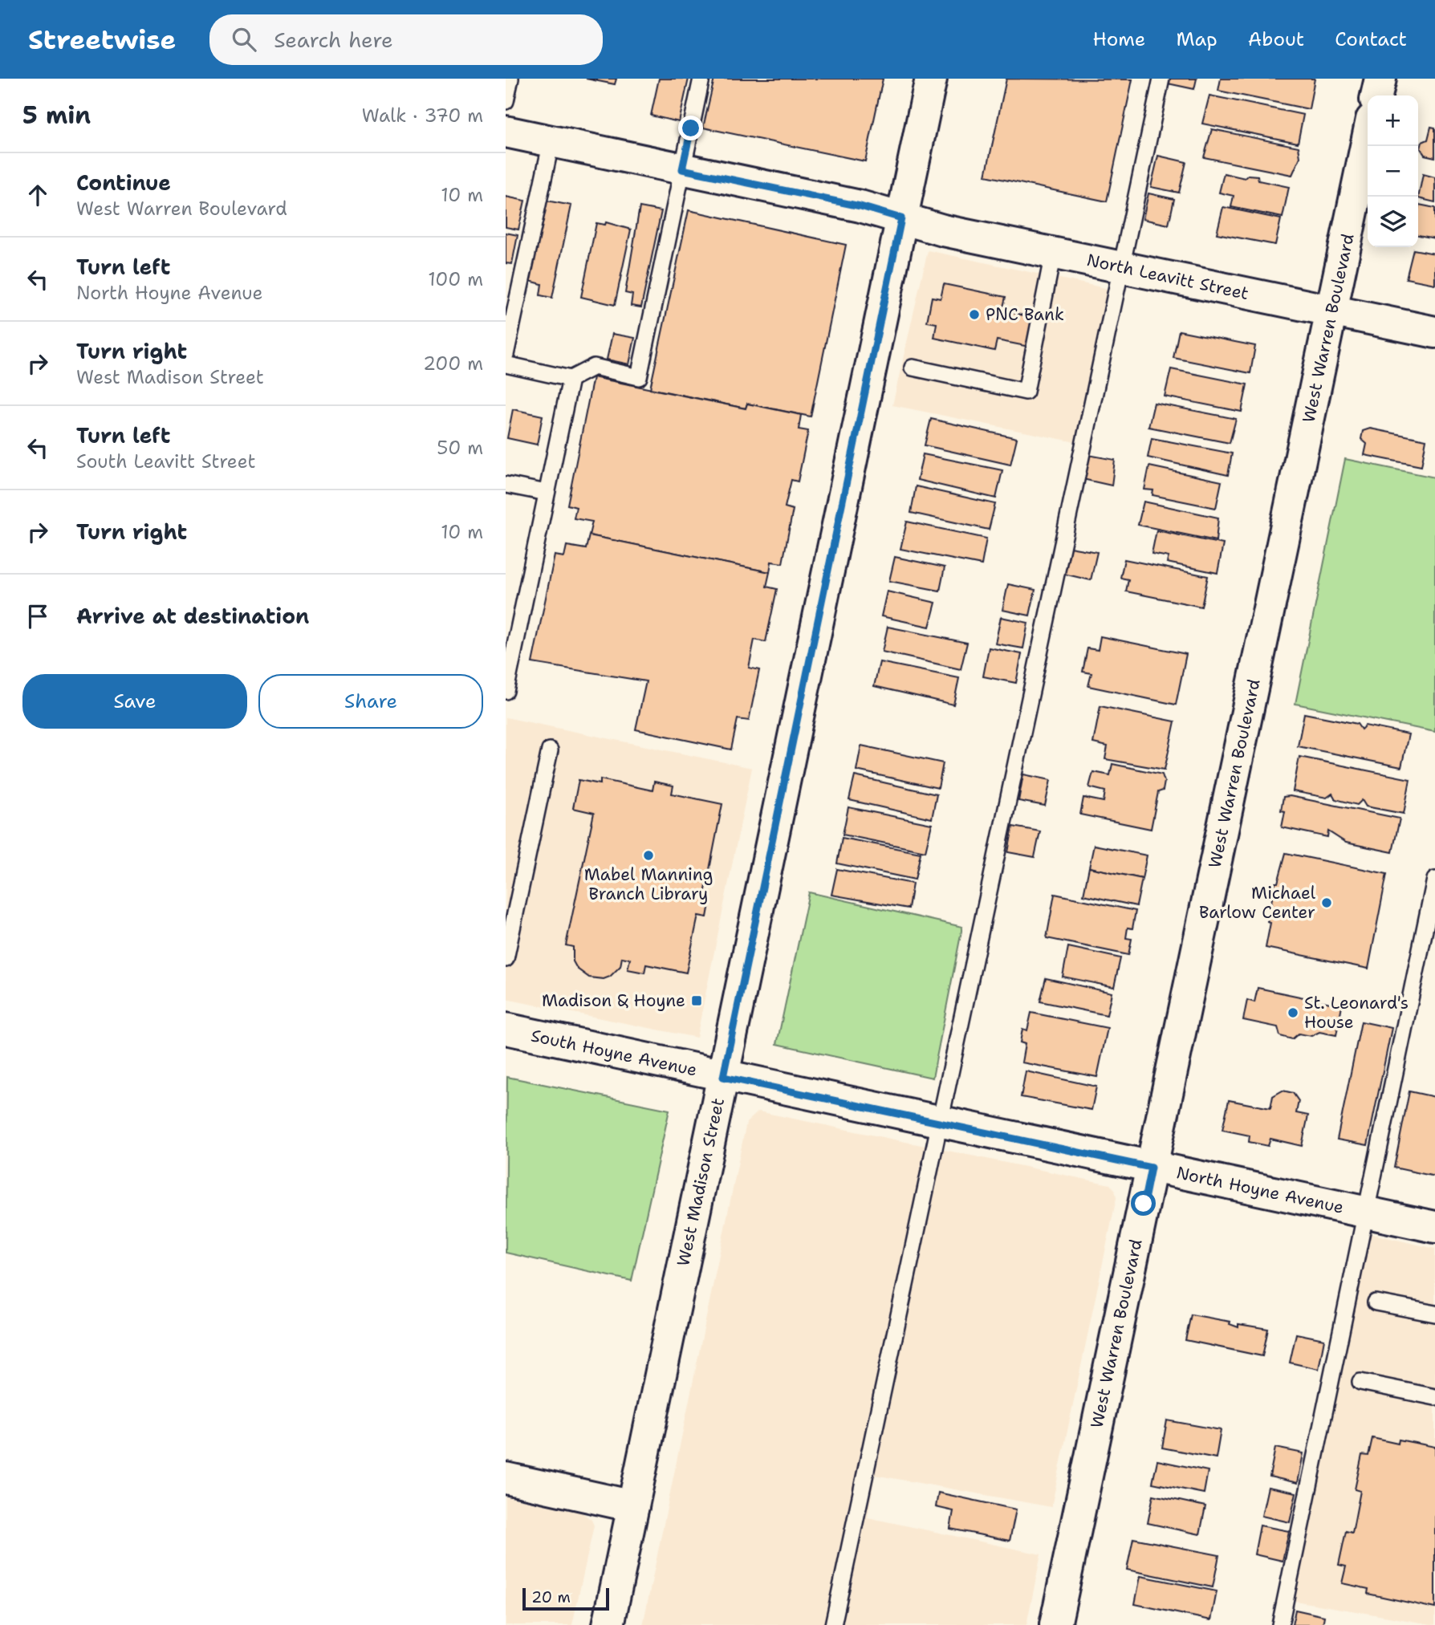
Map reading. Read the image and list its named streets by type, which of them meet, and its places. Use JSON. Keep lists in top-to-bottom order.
{
  "streets": {
    "street": [
      "North Leavitt Street",
      "West Warren Boulevard",
      "South Hoyne Avenue",
      "West Madison Street",
      "North Hoyne Avenue"
    ]
  },
  "crossings": [
    ["North Leavitt Street", "West Warren Boulevard"],
    ["North Leavitt Street", "West Madison Street"],
    ["West Warren Boulevard", "North Hoyne Avenue"],
    ["South Hoyne Avenue", "West Madison Street"],
    ["South Hoyne Avenue", "North Hoyne Avenue"],
    ["West Madison Street", "North Hoyne Avenue"]
  ],
  "places": {
    "other": [
      "PNC Bank",
      "Mabel Manning Branch Library",
      "Michael Barlow Center",
      "St. Leonard's House"
    ],
    "transit": ["Madison & Hoyne"]
  },
  "scale_bar": "20 m",
  "page": {
    "header": "Streetwise",
    "search": "Search here",
    "nav": [
      "Home",
      "Map",
      "About",
      "Contact"
    ],
    "heading": ["5 min", "Walk · 370 m"],
    "map_buttons": ["+", "−"],
    "list": [
      ["Continue", "West Warren Boulevard", "10 m"],
      ["Turn left", "North Hoyne Avenue", "100 m"],
      ["Turn right", "West Madison Street", "200 m"],
      ["Turn left", "South Leavitt Street", "50 m"],
      ["Turn right", "10 m"],
      "Arrive at destination"
    ],
    "buttons": ["Save", "Share"],
    "scale": "20 m"
  }
}
